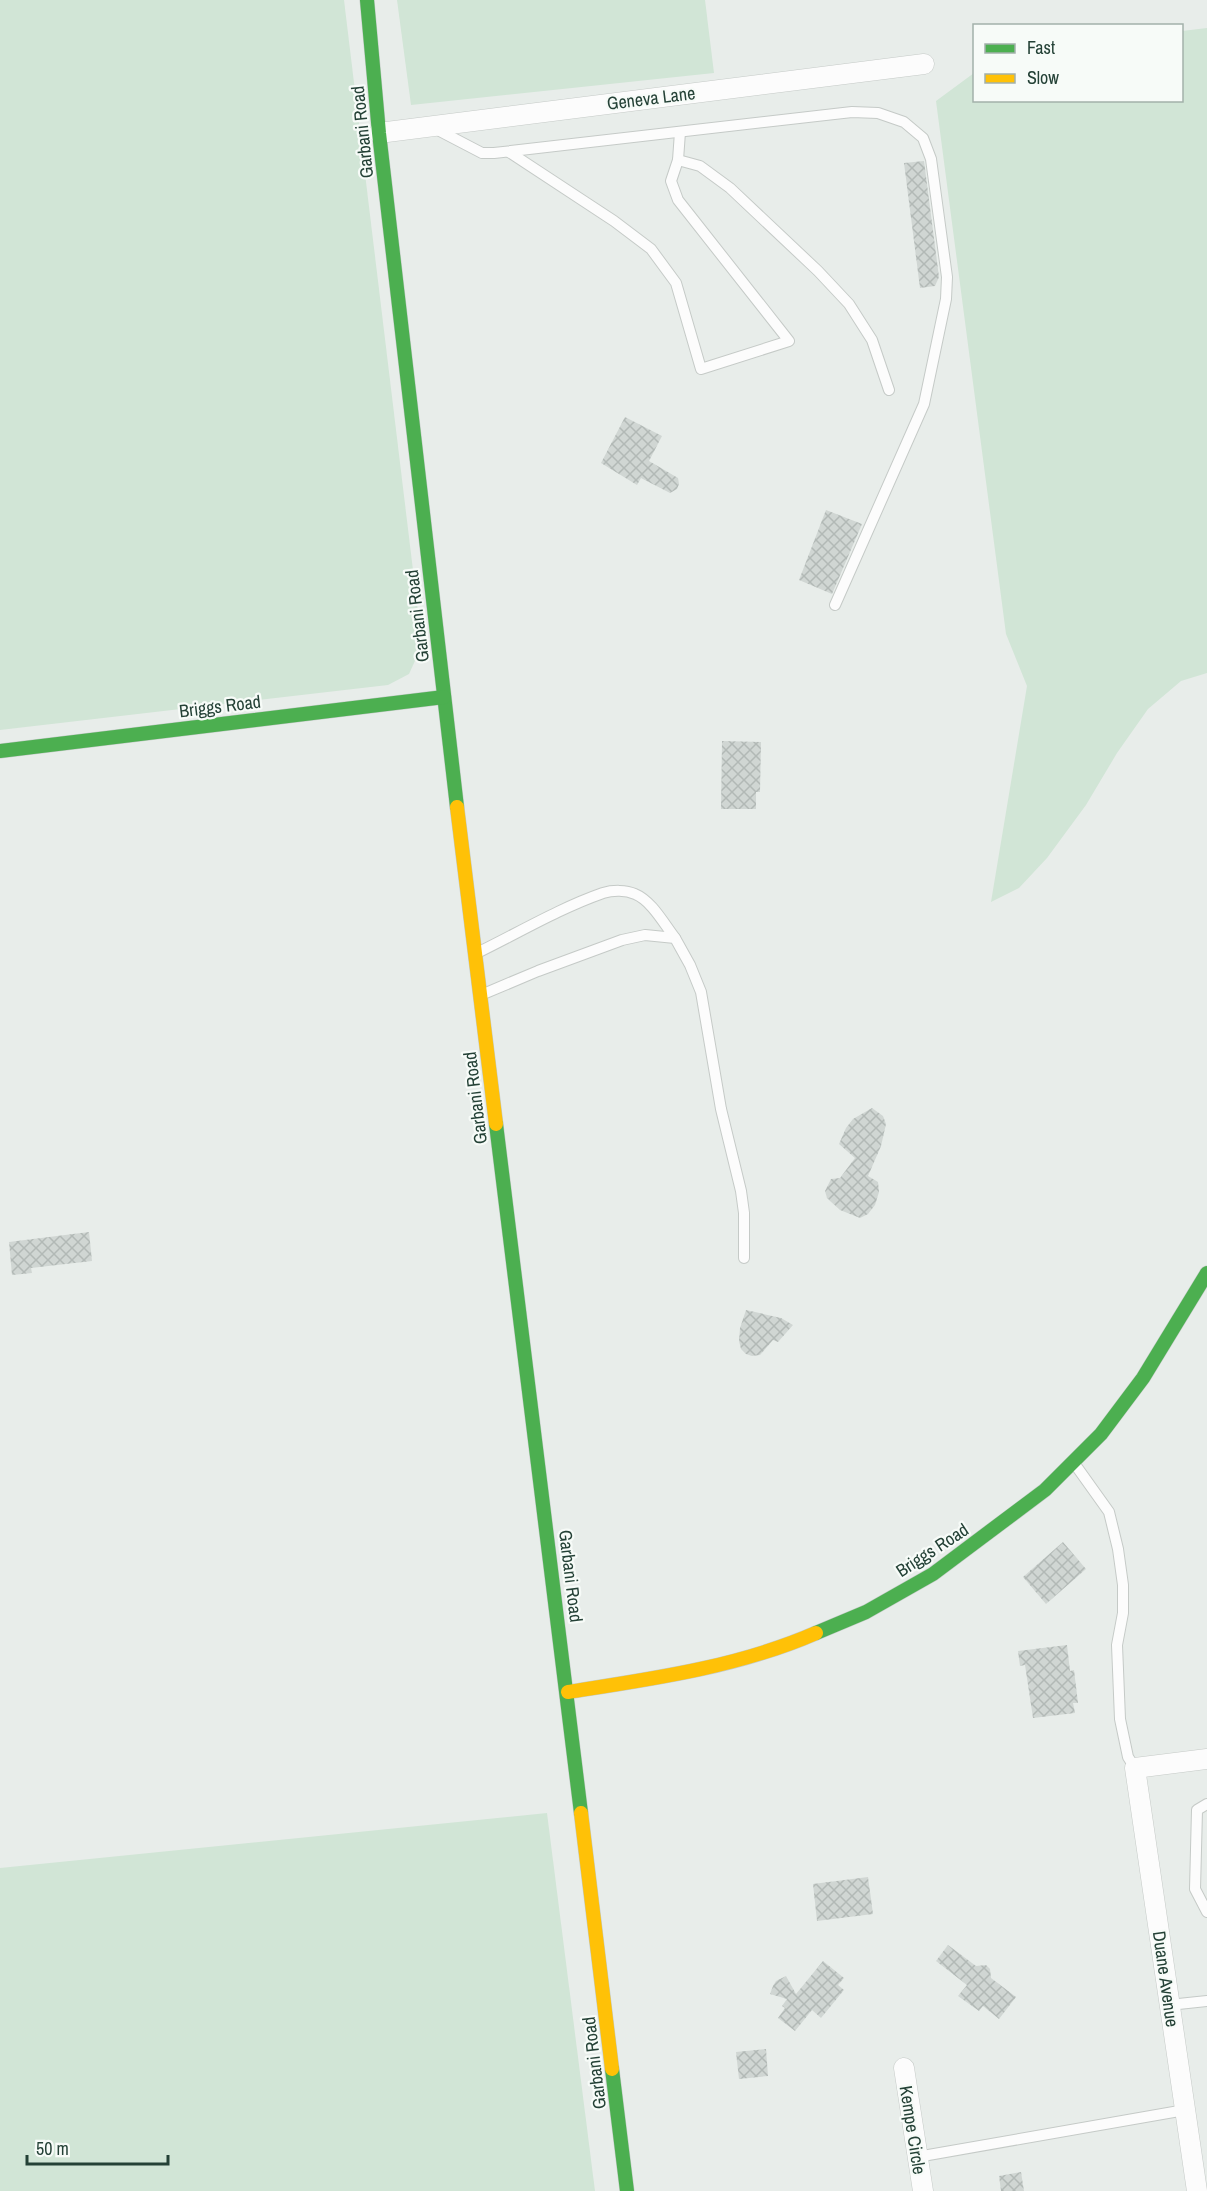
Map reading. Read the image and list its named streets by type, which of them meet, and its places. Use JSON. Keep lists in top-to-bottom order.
{
  "streets": {
    "street": [
      "Geneva Lane",
      "Garbani Road",
      "Briggs Road",
      "Duane Avenue",
      "Kempe Circle"
    ]
  },
  "crossings": [
    ["Geneva Lane", "Garbani Road"],
    ["Garbani Road", "Briggs Road"]
  ],
  "legend": ["Fast", "Slow"],
  "scale_bar": "50 m"
}
